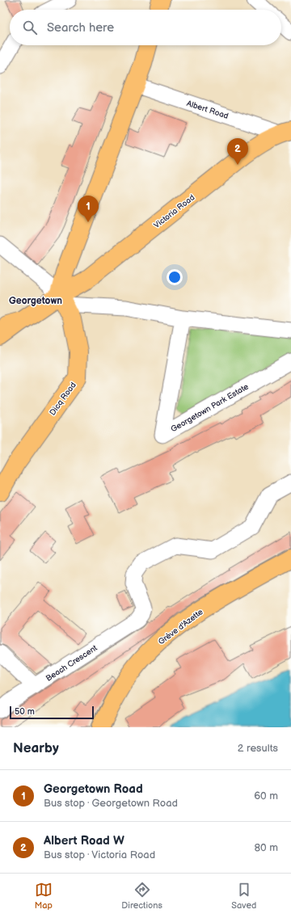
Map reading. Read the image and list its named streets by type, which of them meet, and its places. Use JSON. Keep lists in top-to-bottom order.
{
  "streets": {
    "main road": ["Victoria Road", "Dicq Road", "Grève d'Azette"],
    "street": ["Albert Road", "Georgetown Park Estate", "Beach Crescent"]
  },
  "crossings": [
    ["Albert Road", "Victoria Road"],
    ["Victoria Road", "Dicq Road"]
  ],
  "districts": ["Georgetown"],
  "scale_bar": "50 m",
  "page": {
    "search": "Search here",
    "pins": ["2", "1"],
    "scale": "50 m",
    "heading": ["Nearby", "2 results"],
    "list": [
      {
        "mark": "1",
        "name": "Georgetown Road",
        "note": "Bus stop · Georgetown Road",
        "value": "60 m"
      },
      {
        "mark": "2",
        "name": "Albert Road W",
        "note": "Bus stop · Victoria Road",
        "value": "80 m"
      }
    ],
    "nav": ["Map", "Directions", "Saved"]
  }
}
